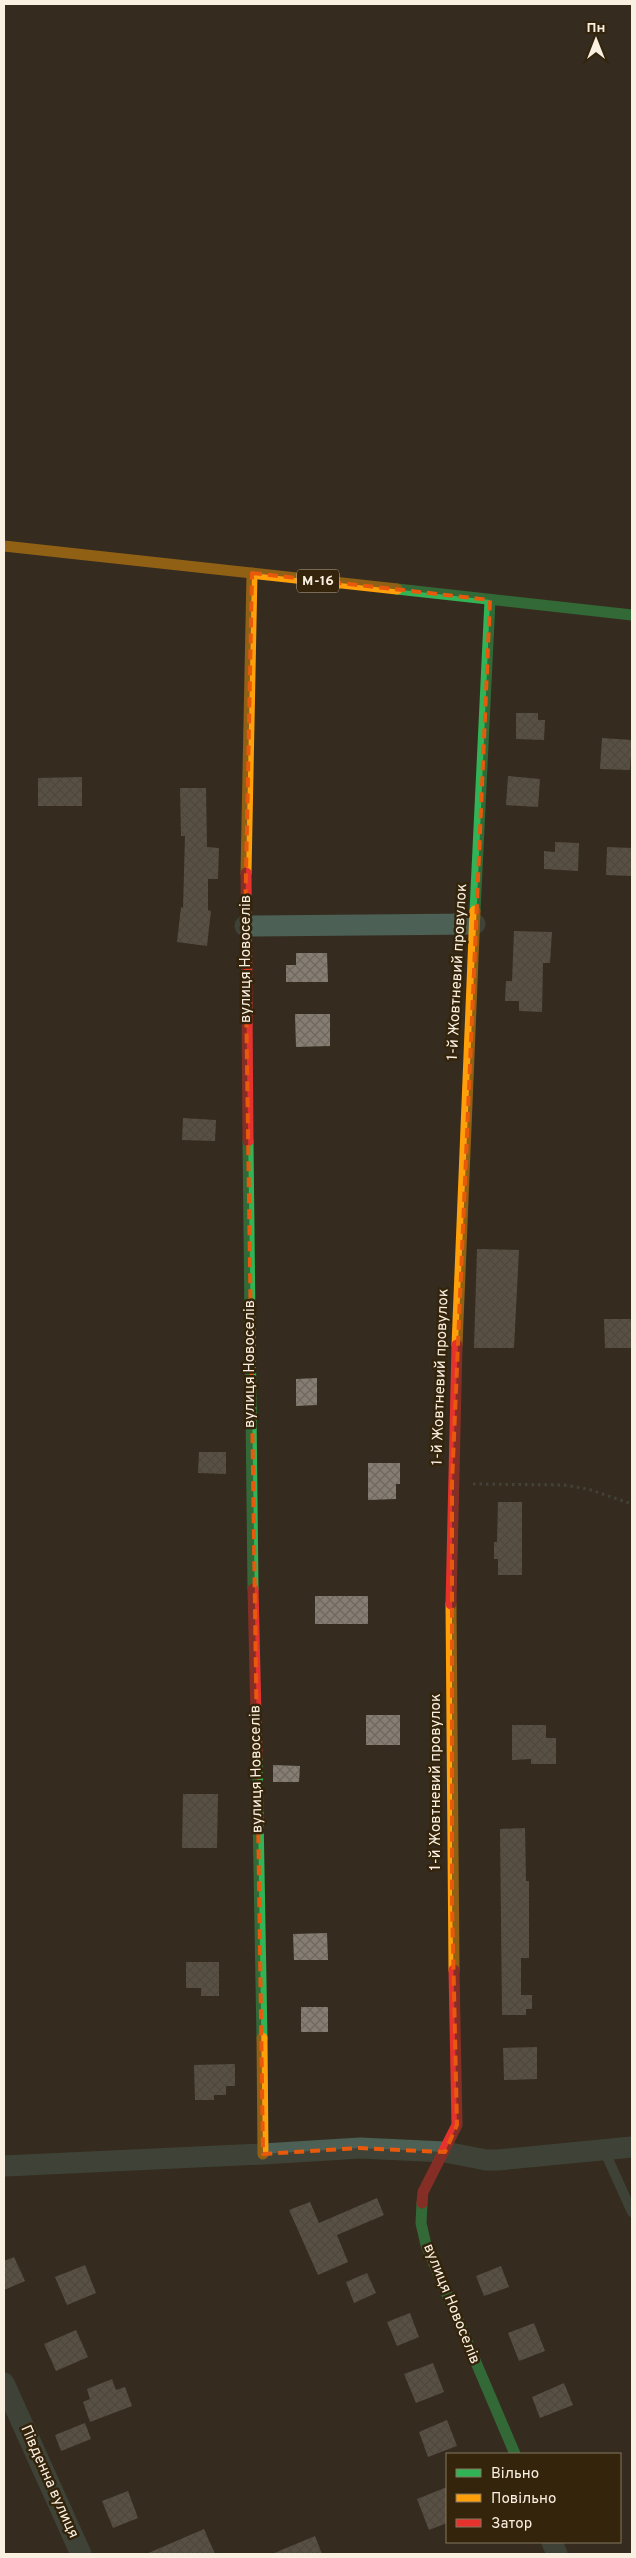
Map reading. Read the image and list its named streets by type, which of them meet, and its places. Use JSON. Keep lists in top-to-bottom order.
{
  "streets": {
    "main road": ["М-16", "вулиця Новоселів", "1-й Жовтневий провулок"],
    "street": ["Південна вулиця"]
  },
  "crossings": [
    ["М-16", "вулиця Новоселів"],
    ["М-16", "1-й Жовтневий провулок"],
    ["вулиця Новоселів", "1-й Жовтневий провулок"]
  ],
  "legend": ["Вільно", "Повільно", "Затор"],
  "north": "top"
}
